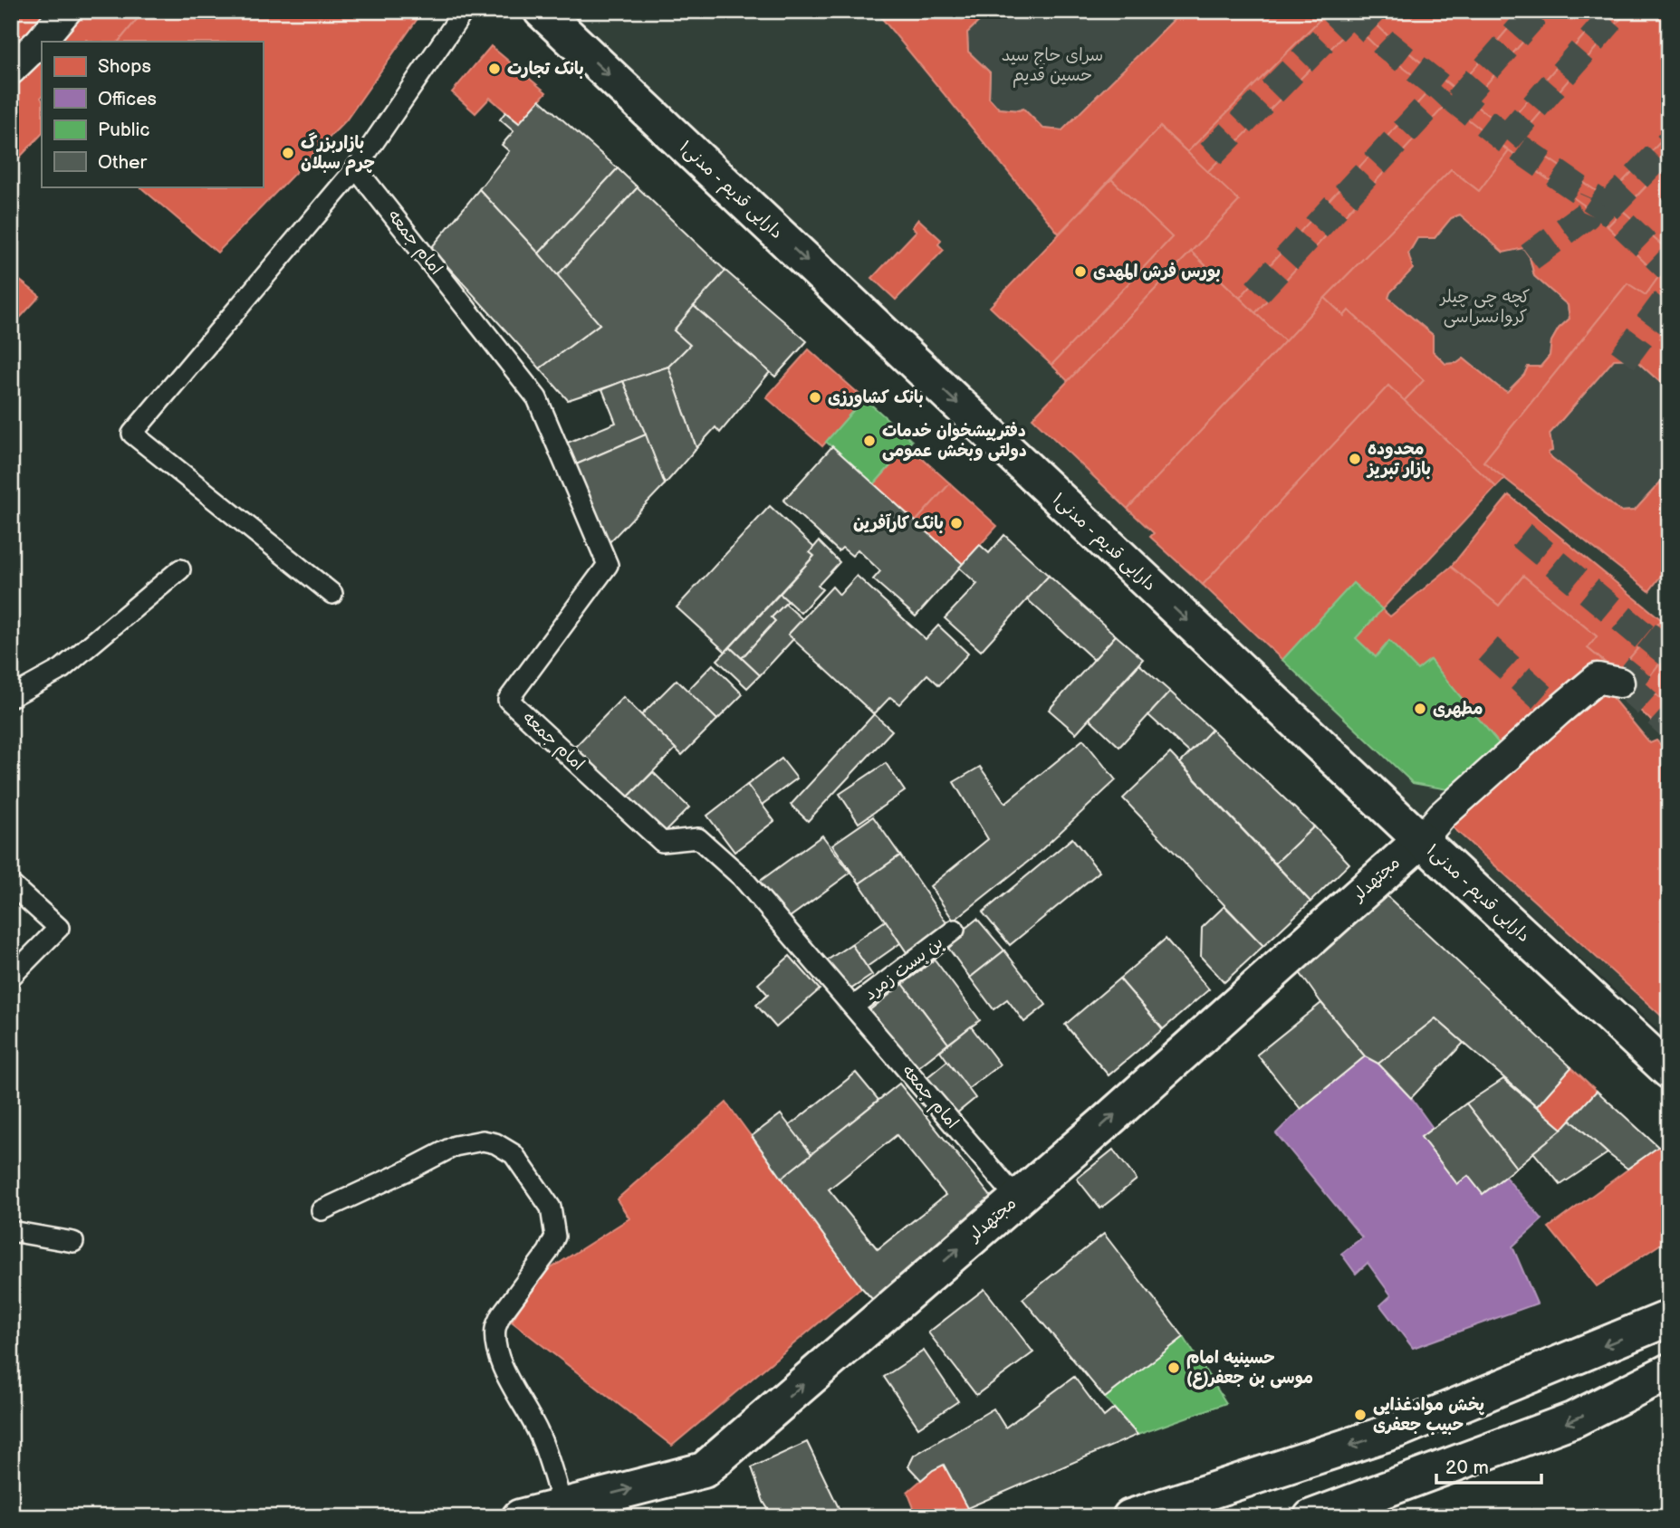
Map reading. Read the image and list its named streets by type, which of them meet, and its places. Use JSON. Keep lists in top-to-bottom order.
{
  "streets": {
    "main road": ["دارایی قدیم - مدنی۱", "مجتهدلر"],
    "lane": ["امام جمعه", "بن بست زمرد"]
  },
  "crossings": [
    ["دارایی قدیم - مدنی۱", "مجتهدلر"],
    ["امام جمعه", "مجتهدلر"],
    ["امام جمعه", "بن بست زمرد"]
  ],
  "one_way": ["دارایی قدیم - مدنی۱", "مجتهدلر"],
  "parks": ["سرای حاج سید حسین قدیم", "کچه چی چیلر کروانسراسی"],
  "places": [
    "بانک تجارت",
    "بازاربزرگ چرم سبلان",
    "بورس فرش المهدی",
    "بانک کشاورزی",
    "دفترپیشخوان خدمات دولتی وبخش عمومی",
    "محدوده بازار تبریز",
    "بانک کارآفرین",
    "مطهری",
    "حسینیه امام موسی بن جعفر(ع)",
    "پخش موادغذایی حبیب جعفری"
  ],
  "legend": [
    "Shops",
    "Offices",
    "Public",
    "Other"
  ],
  "scale_bar": "20 m"
}
